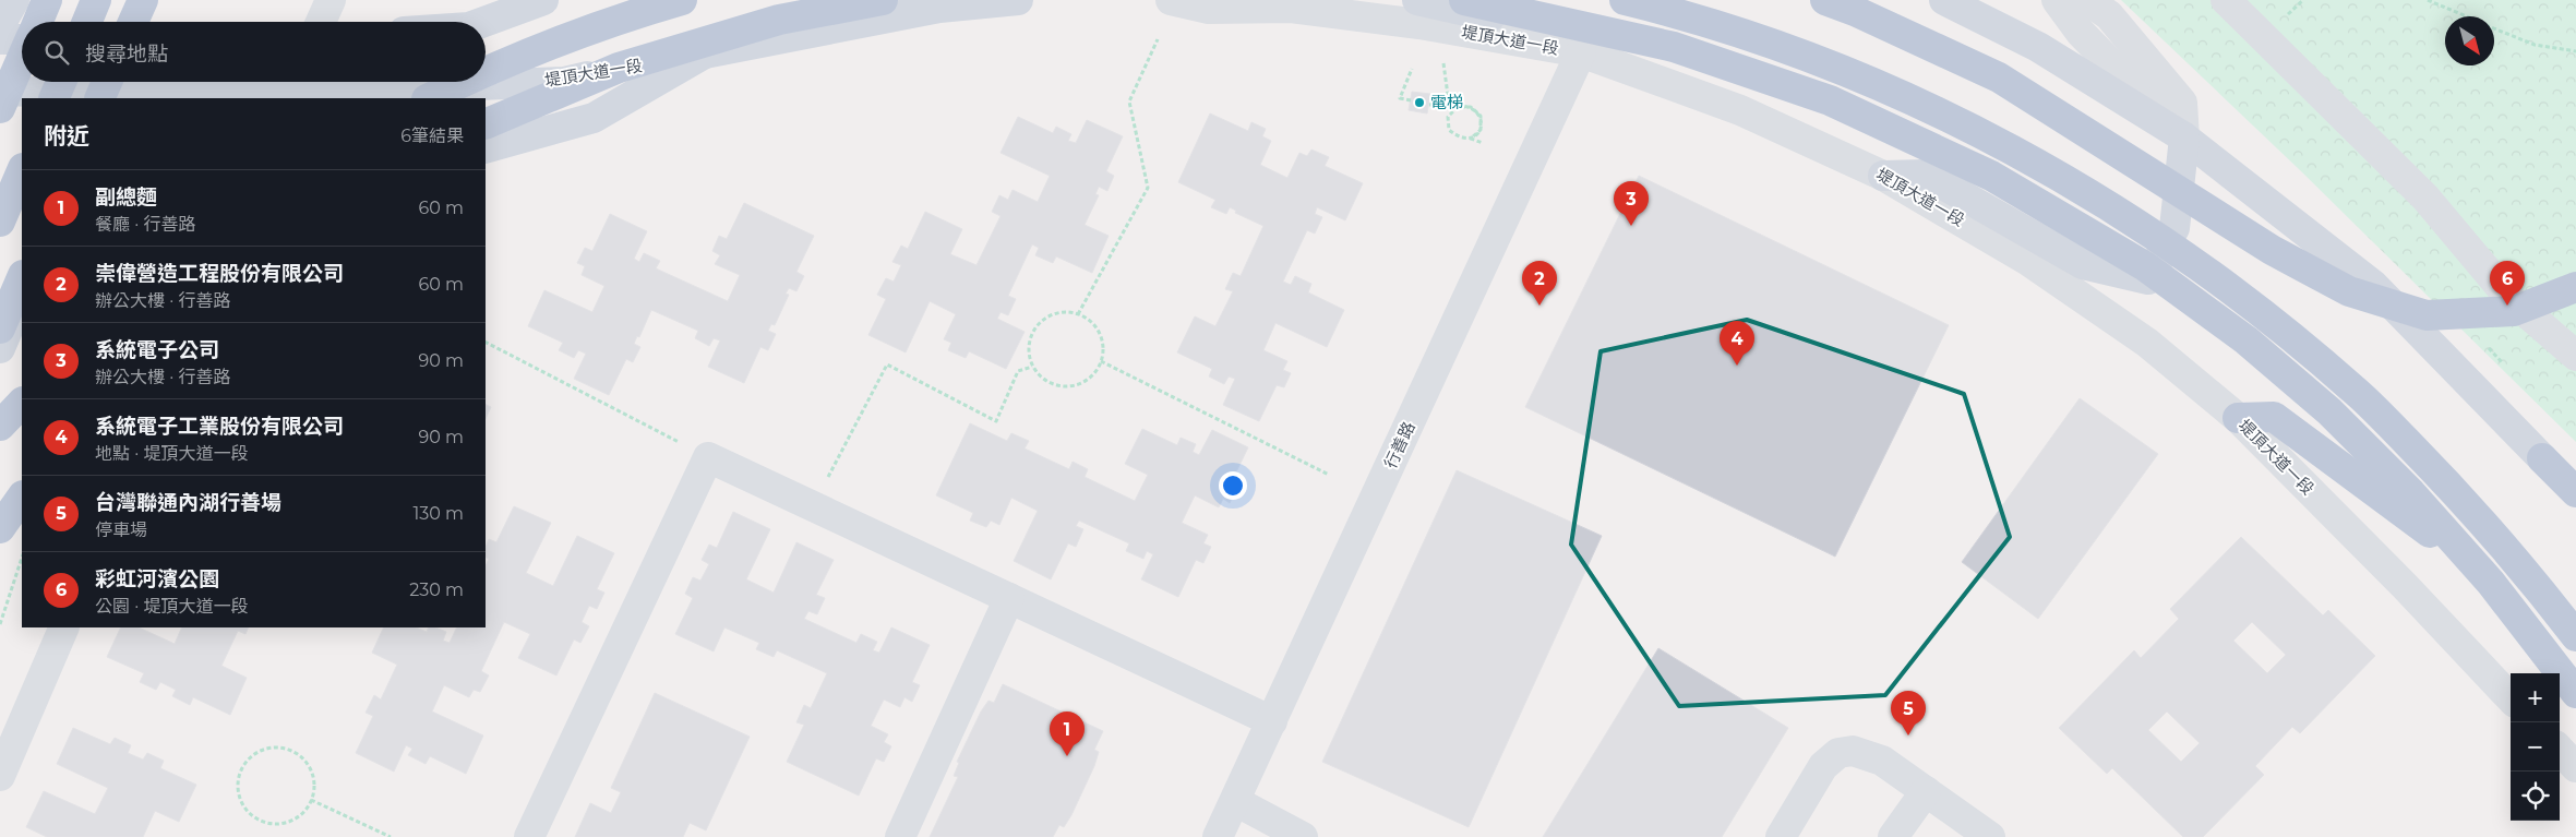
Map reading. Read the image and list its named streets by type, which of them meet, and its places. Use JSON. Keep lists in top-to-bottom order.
{
  "streets": {
    "highway": ["堤頂大道一段"],
    "street": ["行善路"]
  },
  "crossings": [
    ["堤頂大道一段", "行善路"]
  ],
  "places": ["電梯"],
  "north": "bottom right",
  "page": {
    "search": "搜尋地點",
    "heading": ["附近", "6筆結果"],
    "list": [
      {
        "mark": "1",
        "name": "副總麵",
        "note": "餐廳 · 行善路",
        "value": "60 m"
      },
      {
        "mark": "2",
        "name": "崇偉營造工程股份有限公司",
        "note": "辦公大樓 · 行善路",
        "value": "60 m"
      },
      {
        "mark": "3",
        "name": "系統電子公司",
        "note": "辦公大樓 · 行善路",
        "value": "90 m"
      },
      {
        "mark": "4",
        "name": "系統電子工業股份有限公司",
        "note": "地點 · 堤頂大道一段",
        "value": "90 m"
      },
      {
        "mark": "5",
        "name": "台灣聯通內湖行善場",
        "note": "停車場",
        "value": "130 m"
      },
      {
        "mark": "6",
        "name": "彩虹河濱公園",
        "note": "公園 · 堤頂大道一段",
        "value": "230 m"
      }
    ],
    "pins": [
      "3",
      "2",
      "6",
      "4",
      "5",
      "1"
    ],
    "map_buttons": ["+", "−"]
  }
}
